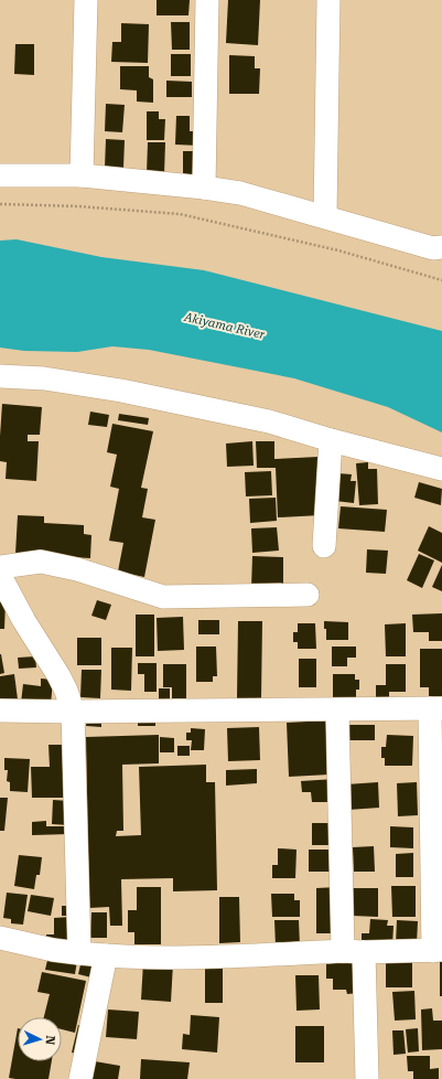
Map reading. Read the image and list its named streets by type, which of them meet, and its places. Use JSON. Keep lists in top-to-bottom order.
{
  "water": ["Akiyama River"],
  "north": "right"
}
